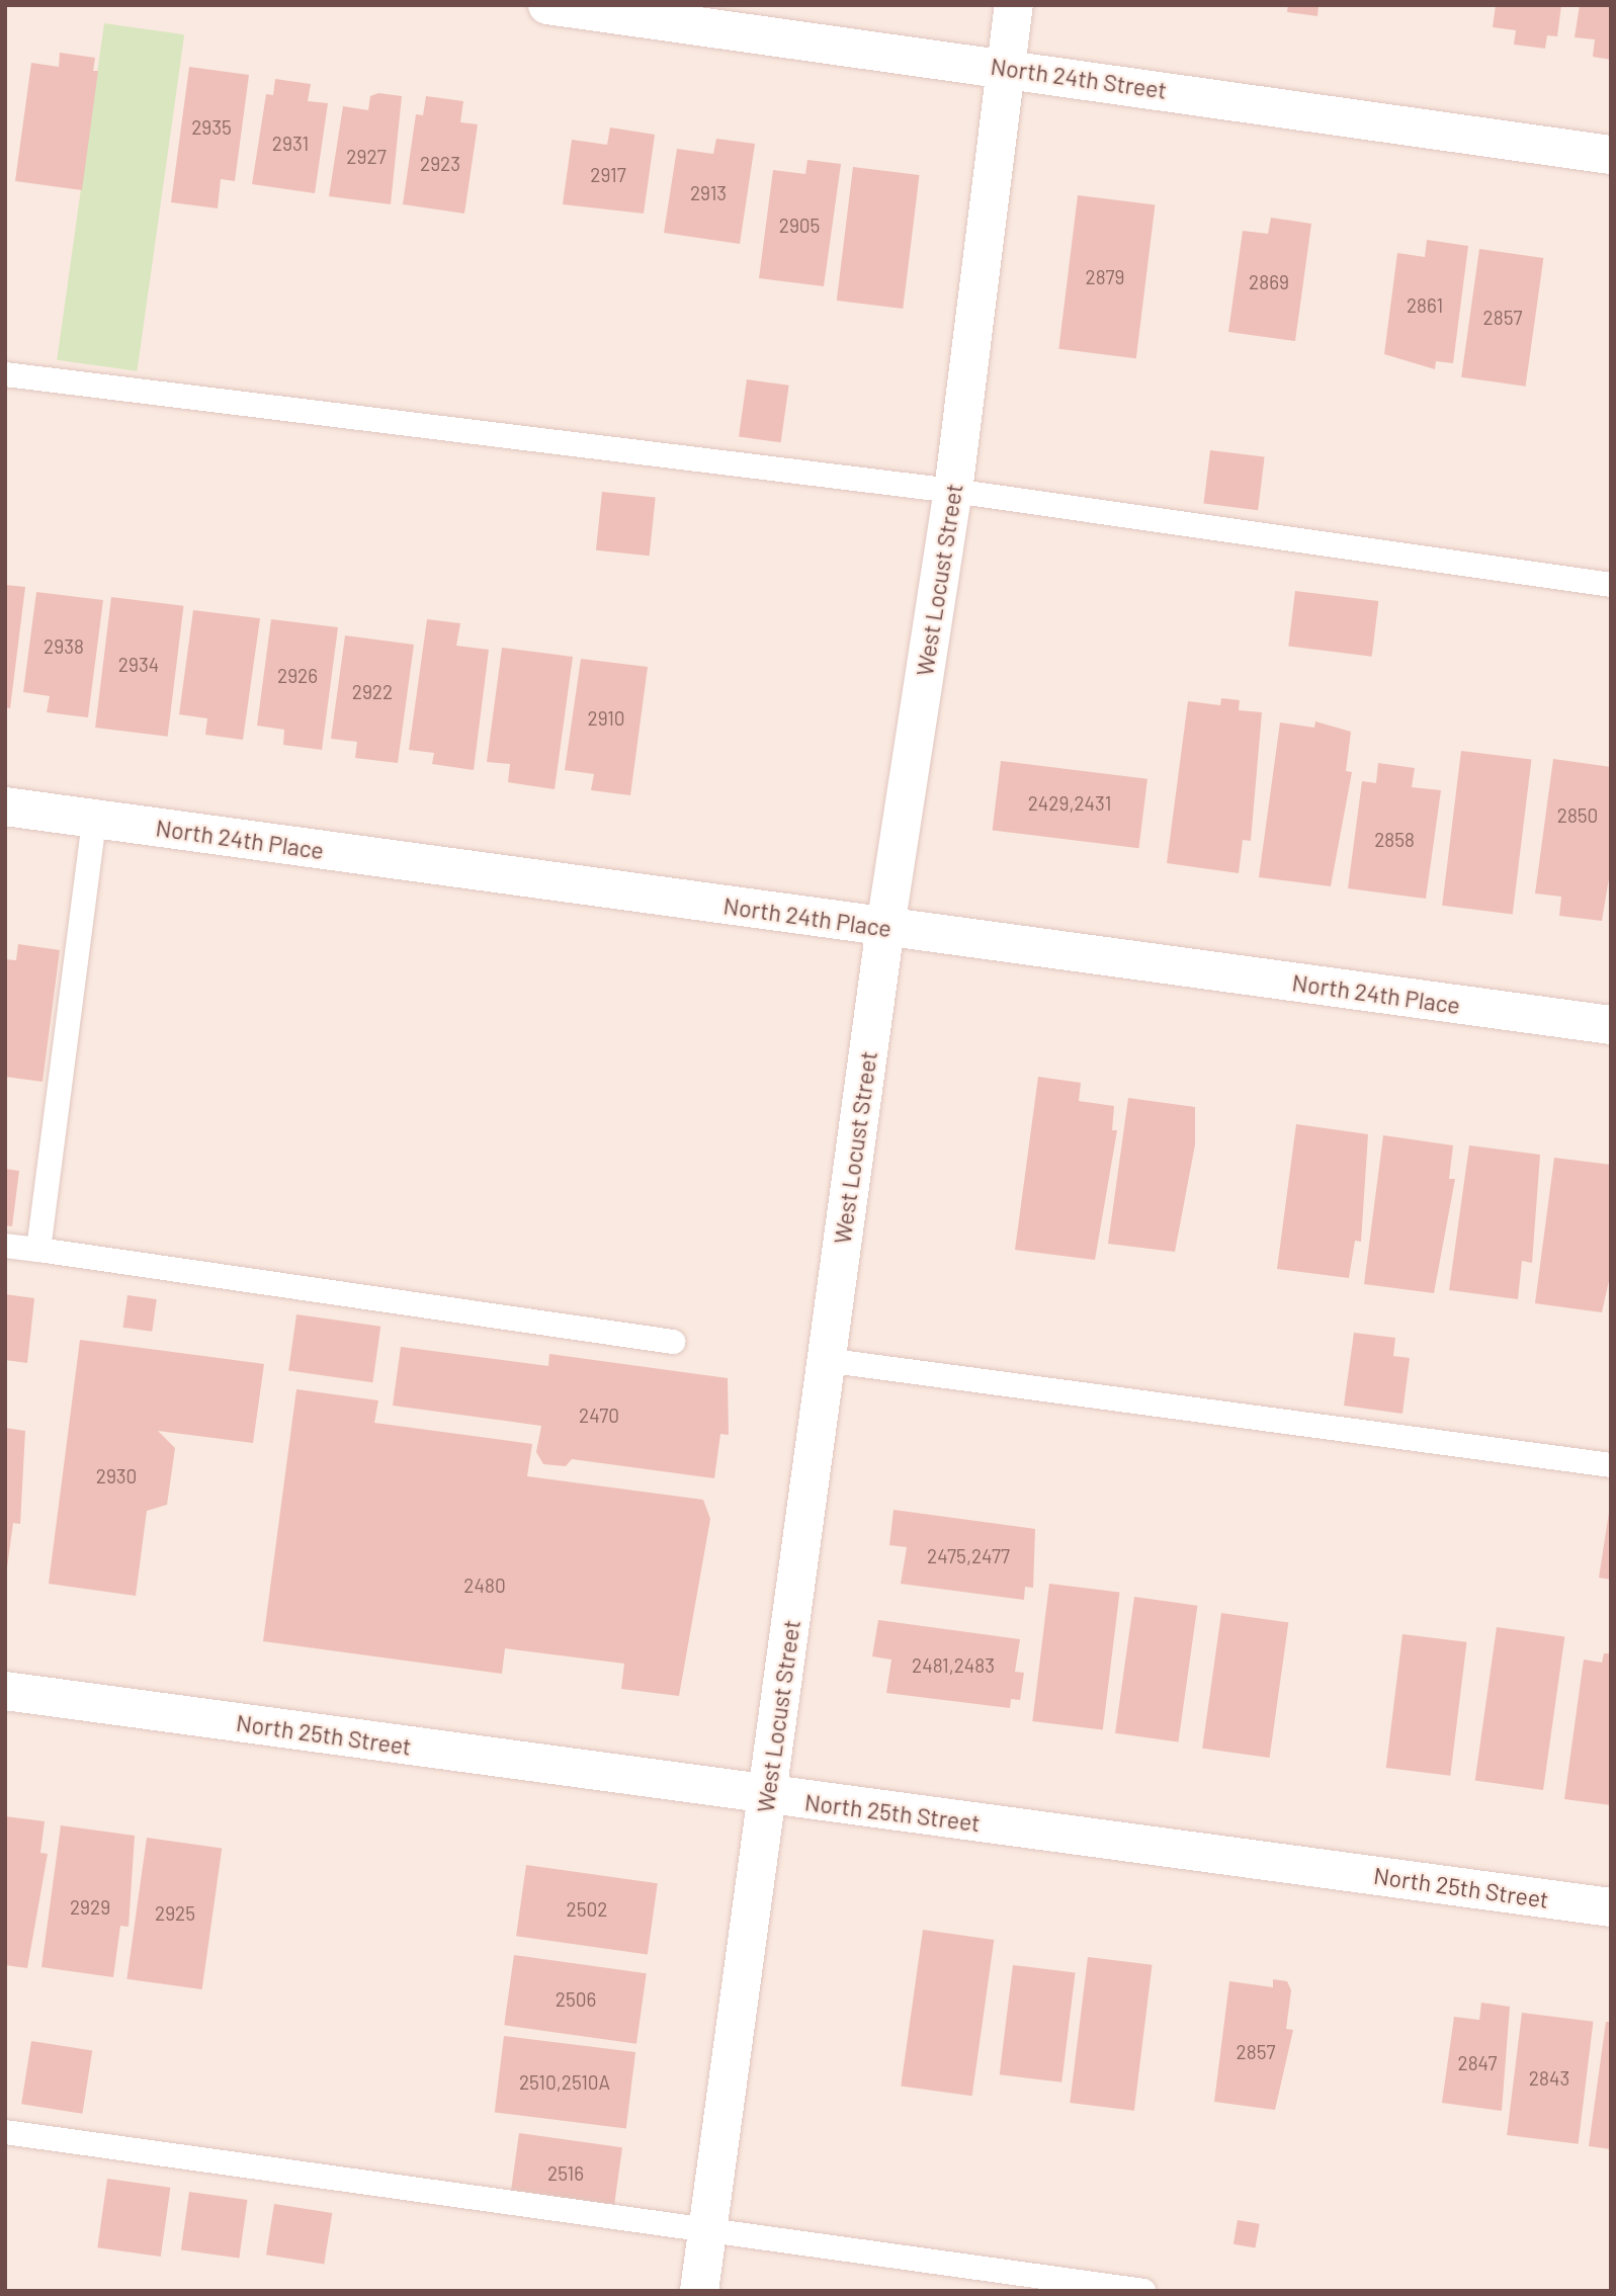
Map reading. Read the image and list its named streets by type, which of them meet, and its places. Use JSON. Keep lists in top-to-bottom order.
{
  "streets": {
    "street": [
      "North 24th Street",
      "West Locust Street",
      "North 24th Place",
      "North 25th Street"
    ]
  },
  "crossings": [
    ["North 24th Street", "West Locust Street"],
    ["West Locust Street", "North 24th Place"],
    ["West Locust Street", "North 25th Street"]
  ],
  "house_numbers": [
    "2935",
    "2931",
    "2927",
    "2923",
    "2917",
    "2913",
    "2905",
    "2879",
    "2869",
    "2861",
    "2857",
    "2938",
    "2934",
    "2926",
    "2922",
    "2910",
    "2429,2431",
    "2850",
    "2858",
    "2470",
    "2930",
    "2475,2477",
    "2480",
    "2481,2483",
    "2929",
    "2502",
    "2925",
    "2506",
    "2857",
    "2847",
    "2843",
    "2510,2510A",
    "2516"
  ]
}
